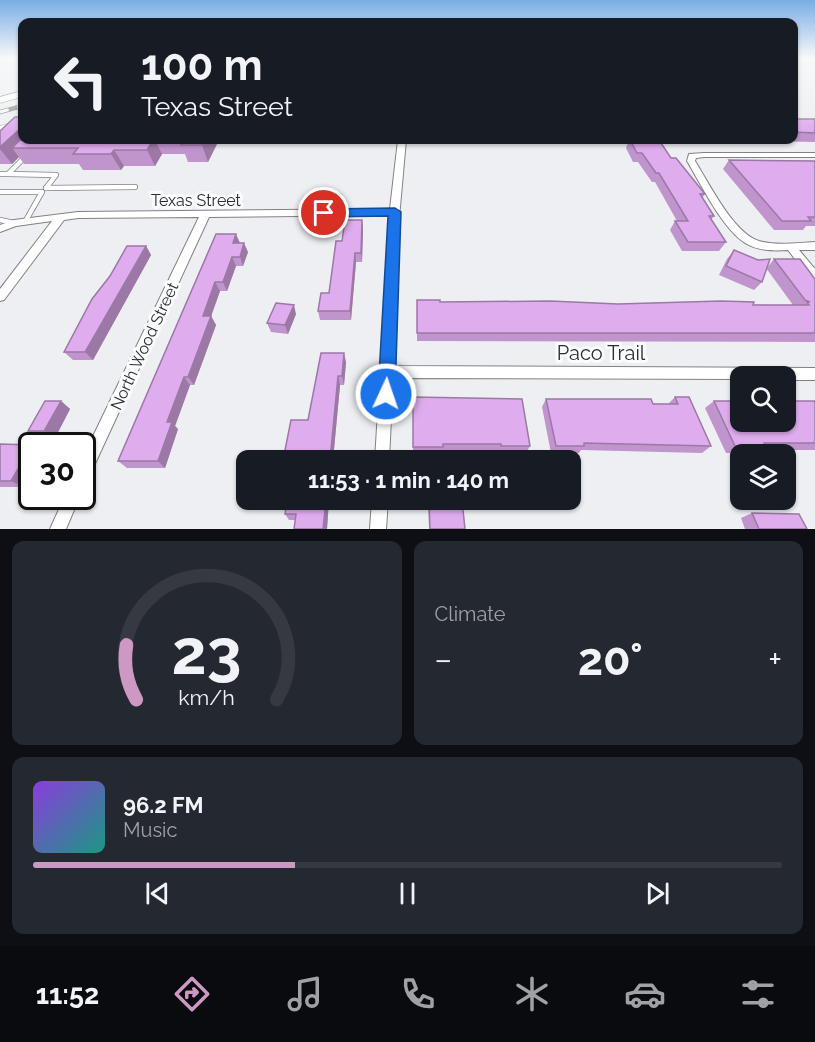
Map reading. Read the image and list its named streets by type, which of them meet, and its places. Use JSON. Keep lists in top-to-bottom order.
{
  "streets": {
    "street": ["Texas Street", "North Wood Street", "Paco Trail"]
  },
  "crossings": [
    ["Texas Street", "North Wood Street"]
  ],
  "page": {
    "turn": ["100 m", "Texas Street"],
    "limit": "30",
    "trip": "11:53 · 1 min · 140 m",
    "tile": "Climate",
    "heat": ["−", "20°", "+"],
    "song": ["96.2 FM", "Music"],
    "tabs": "11:52",
    "gauge": ["23", "km/h"]
  }
}
